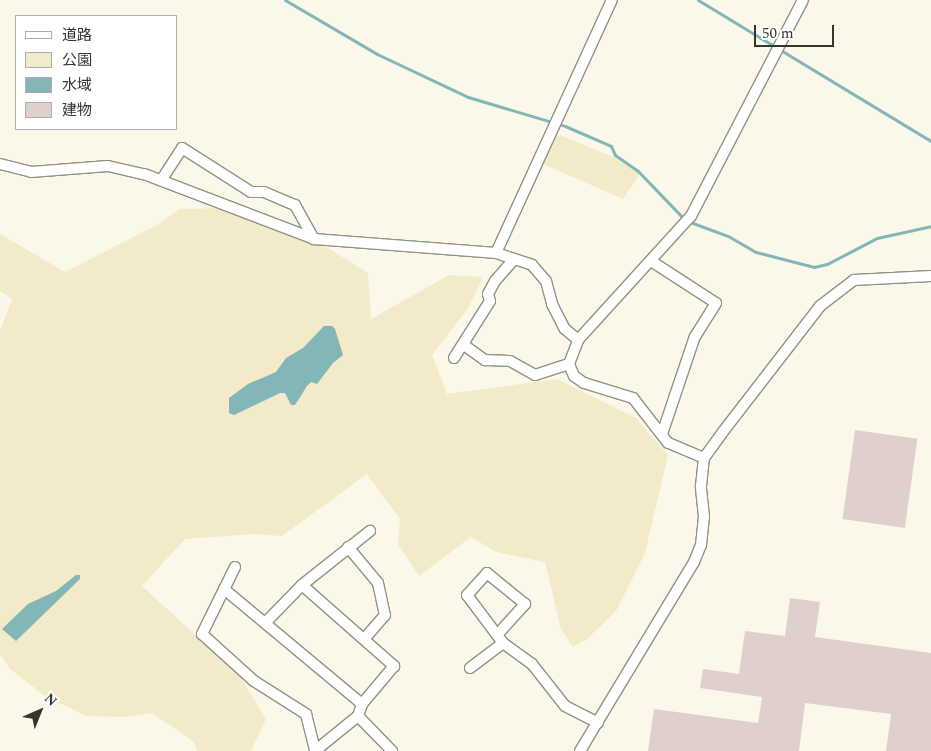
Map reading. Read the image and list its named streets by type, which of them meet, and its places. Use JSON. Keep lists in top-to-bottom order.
{
  "legend": [
    "道路",
    "公園",
    "水域",
    "建物"
  ],
  "scale_bar": "50 m",
  "north": "top right"
}
